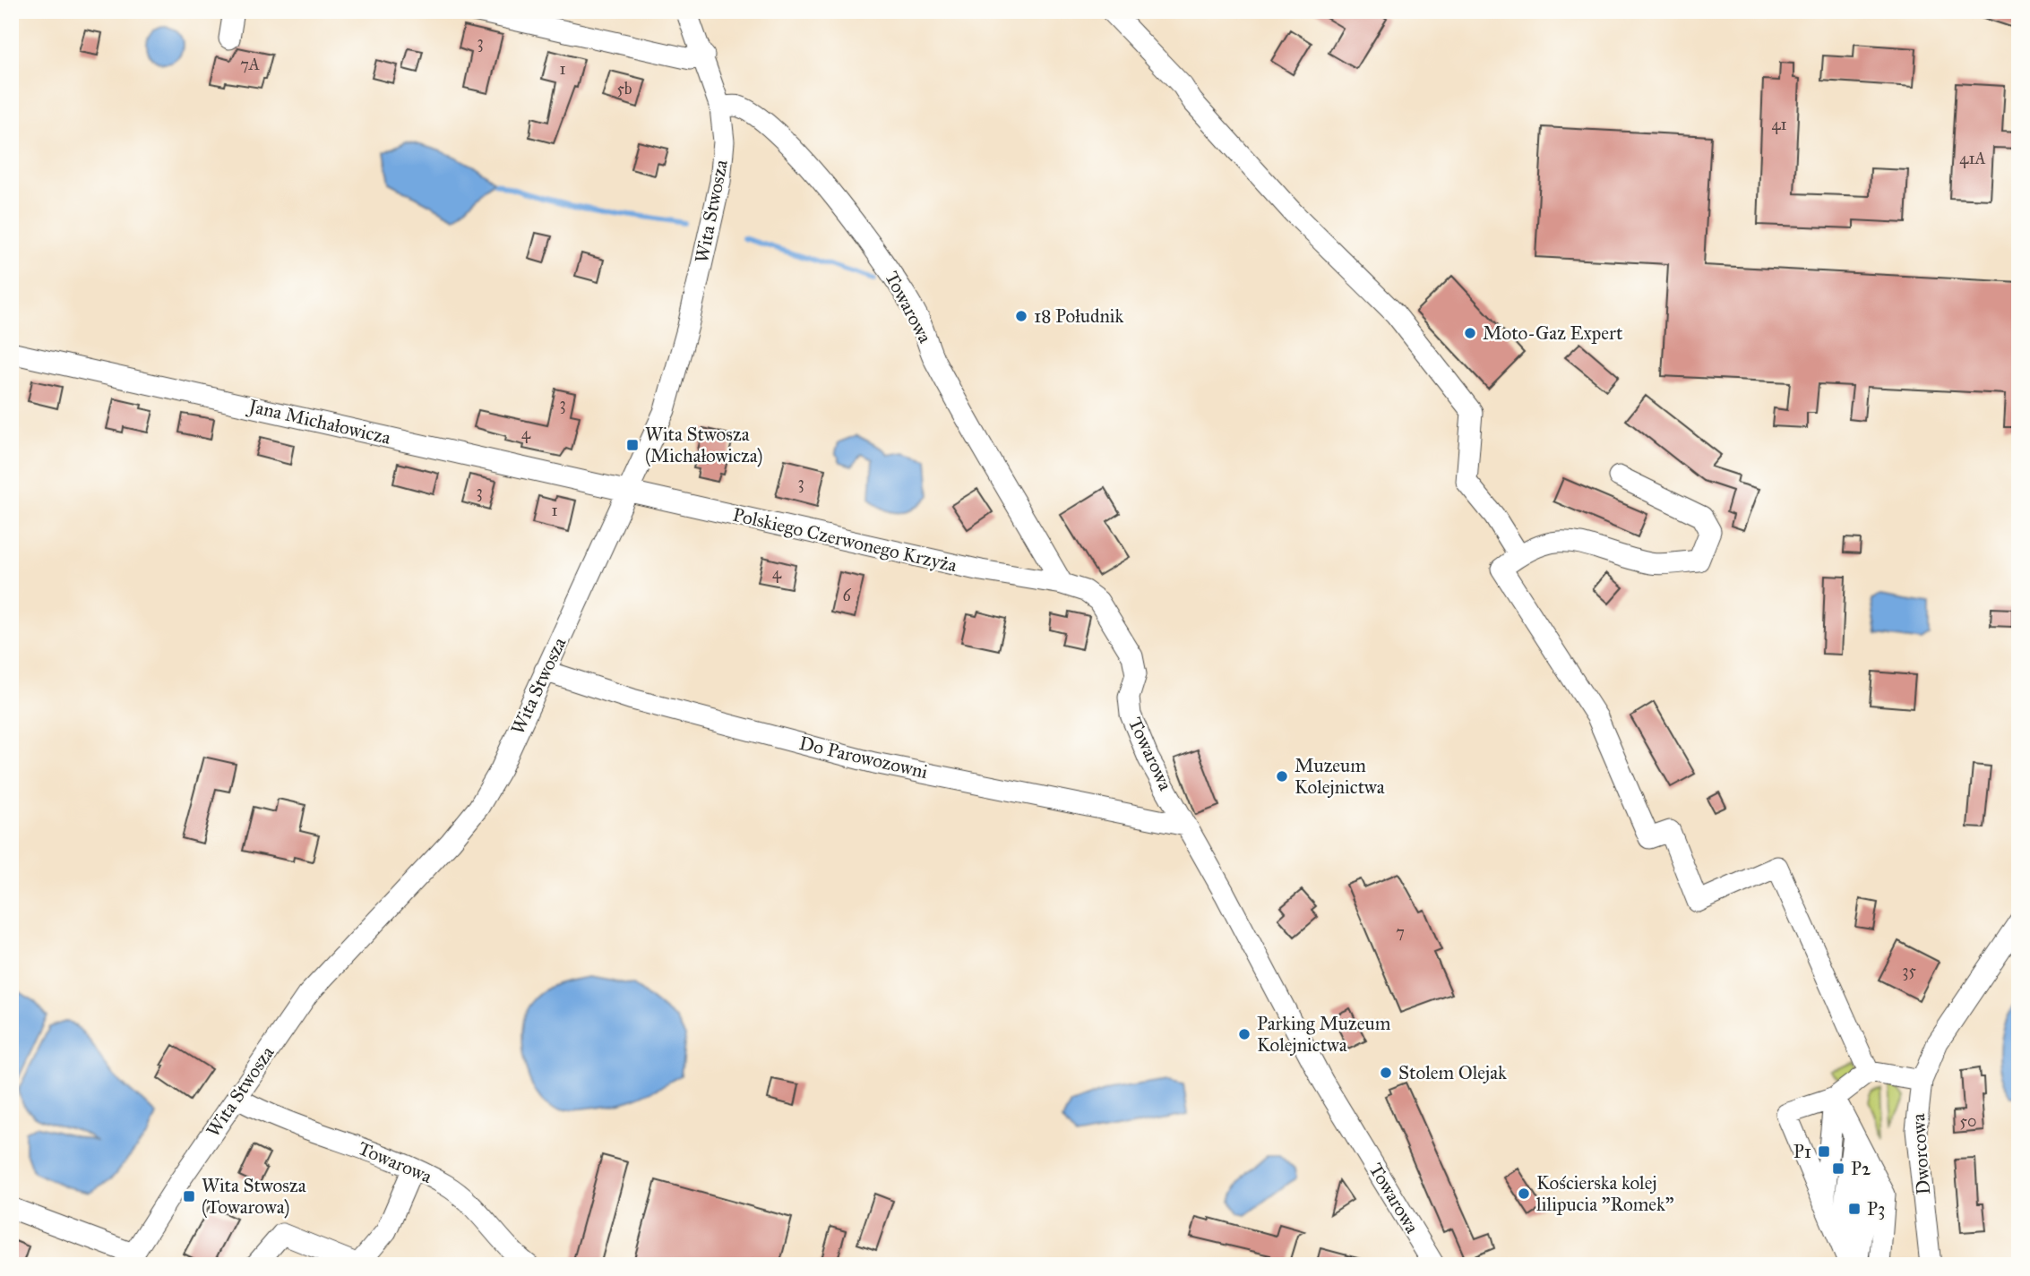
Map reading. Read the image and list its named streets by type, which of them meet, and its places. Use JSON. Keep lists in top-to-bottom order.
{
  "streets": {
    "street": [
      "Wita Stwosza",
      "Towarowa",
      "Jana Michałowicza",
      "Polskiego Czerwonego Krzyża",
      "Do Parowozowni",
      "Dworcowa"
    ]
  },
  "crossings": [
    ["Wita Stwosza", "Towarowa"],
    ["Wita Stwosza", "Jana Michałowicza"],
    ["Wita Stwosza", "Polskiego Czerwonego Krzyża"],
    ["Wita Stwosza", "Do Parowozowni"],
    ["Towarowa", "Polskiego Czerwonego Krzyża"],
    ["Towarowa", "Do Parowozowni"],
    ["Jana Michałowicza", "Polskiego Czerwonego Krzyża"]
  ],
  "places": {
    "other": [
      "18 Południk",
      "Moto-Gaz Expert",
      "Muzeum Kolejnictwa",
      "Parking Muzeum Kolejnictwa",
      "Stolem Olejak",
      "Kościerska kolej lilipucia \"Romek\""
    ],
    "transit": [
      "Wita Stwosza (Michałowicza)",
      "P1",
      "P2",
      "Wita Stwosza (Towarowa)",
      "P3"
    ]
  },
  "house_numbers": [
    "3",
    "7A",
    "1",
    "5b",
    "41",
    "41A",
    "3",
    "4",
    "3",
    "3",
    "1",
    "4",
    "6",
    "7",
    "35",
    "50"
  ]
}
